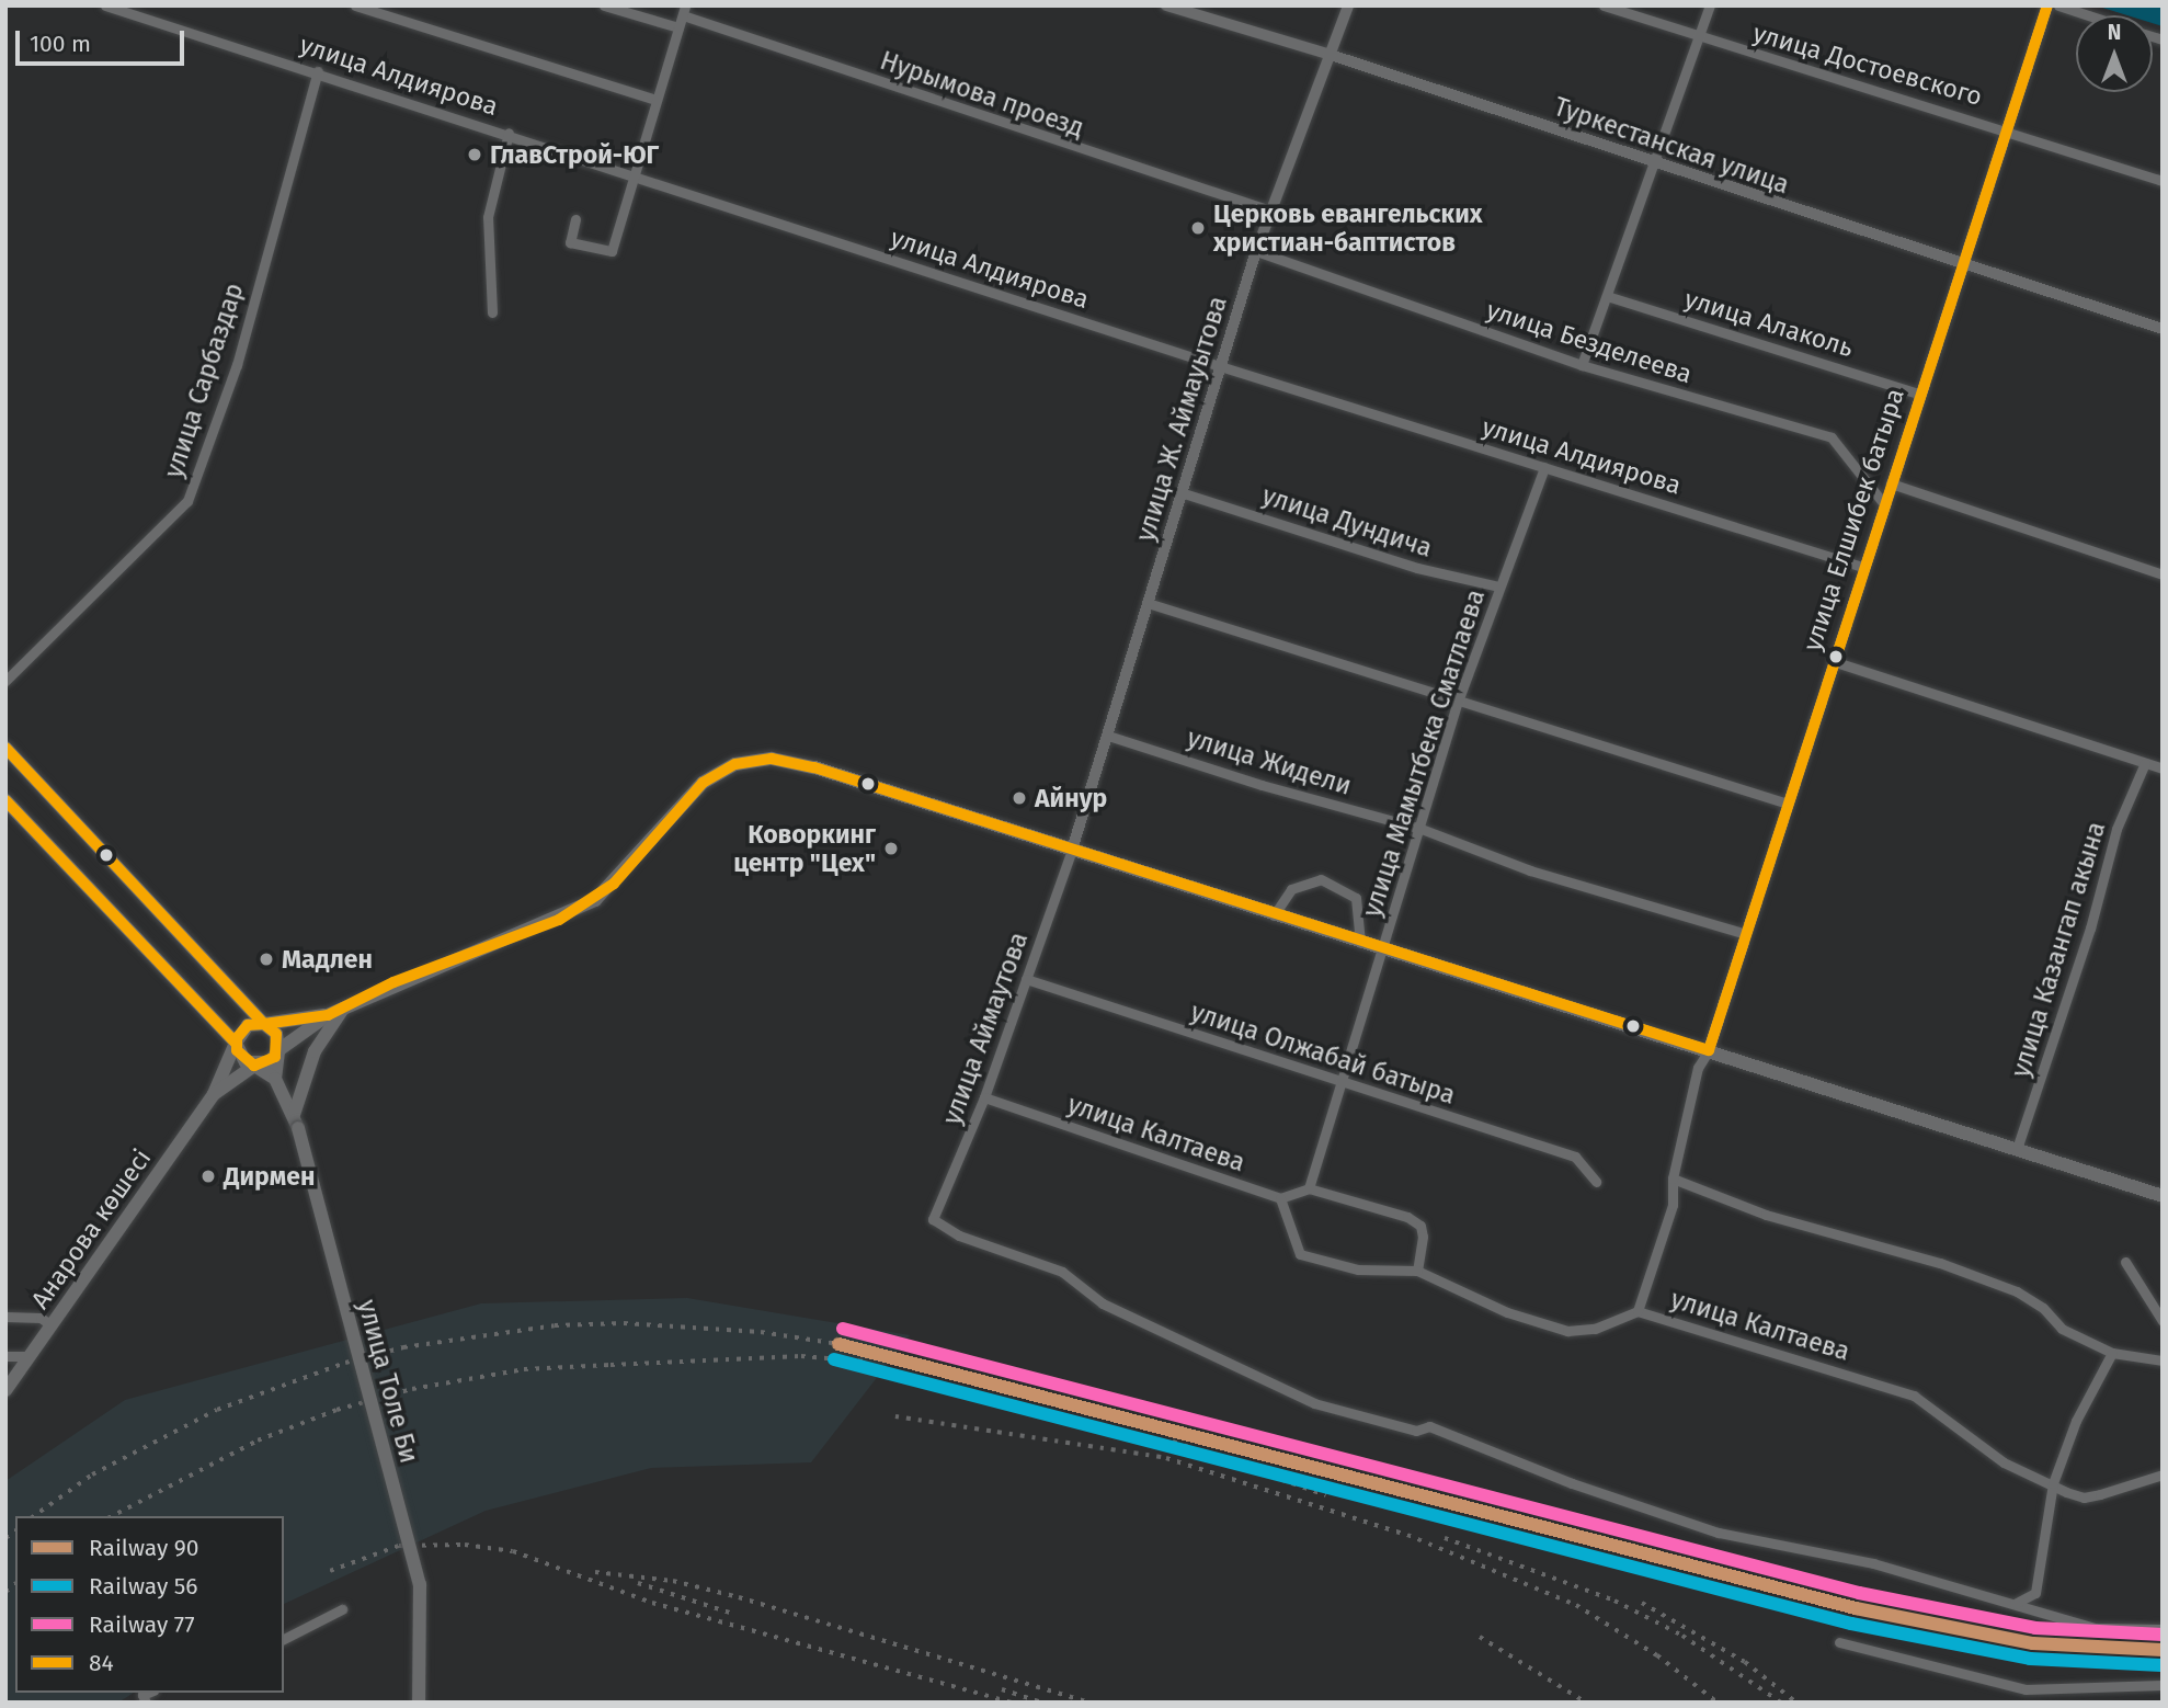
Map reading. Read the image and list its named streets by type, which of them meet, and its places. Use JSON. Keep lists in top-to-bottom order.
{
  "streets": {
    "main road": ["Анарова көшесі", "улица Толе Би"],
    "street": [
      "улица Достоевского",
      "улица Алдиярова",
      "Нурымова проезд",
      "Туркестанская улица",
      "улица Алаколь",
      "улица Безделеева",
      "улица Сарбаздар",
      "улица Ж. Аймауытова",
      "улица Елшибек батыра",
      "улица Дундича",
      "улица Мамытбека Сматлаева",
      "улица Жидели",
      "улица Казангап акына",
      "улица Аймаутова",
      "улица Олжабай батыра",
      "улица Калтаева"
    ]
  },
  "crossings": [
    ["улица Достоевского", "улица Елшибек батыра"],
    ["улица Алдиярова", "улица Сарбаздар"],
    ["улица Алдиярова", "улица Ж. Аймауытова"],
    ["улица Алдиярова", "улица Елшибек батыра"],
    ["улица Алдиярова", "улица Мамытбека Сматлаева"],
    ["Нурымова проезд", "улица Ж. Аймауытова"],
    ["Туркестанская улица", "улица Ж. Аймауытова"],
    ["Туркестанская улица", "улица Елшибек батыра"],
    ["улица Алаколь", "улица Елшибек батыра"],
    ["улица Безделеева", "улица Ж. Аймауытова"],
    ["улица Безделеева", "улица Елшибек батыра"],
    ["улица Ж. Аймауытова", "улица Дундича"],
    ["улица Ж. Аймауытова", "улица Жидели"],
    ["улица Ж. Аймауытова", "улица Аймаутова"],
    ["улица Елшибек батыра", "улица Жидели"],
    ["улица Дундича", "улица Мамытбека Сматлаева"],
    ["улица Мамытбека Сматлаева", "улица Жидели"],
    ["улица Мамытбека Сматлаева", "улица Олжабай батыра"],
    ["улица Аймаутова", "улица Олжабай батыра"],
    ["улица Аймаутова", "улица Калтаева"]
  ],
  "places": [
    "ГлавСтрой-ЮГ",
    "Церковь евангельских христиан-баптистов",
    "Айнур",
    "Коворкинг центр \"Цех\"",
    "Мадлен",
    "Дирмен"
  ],
  "lines": [
    "transit line 84",
    "rail line 77",
    "rail line 90",
    "rail line 56"
  ],
  "legend": [
    "Railway 90",
    "Railway 56",
    "Railway 77",
    "84"
  ],
  "scale_bar": "100 m",
  "north": "top"
}
